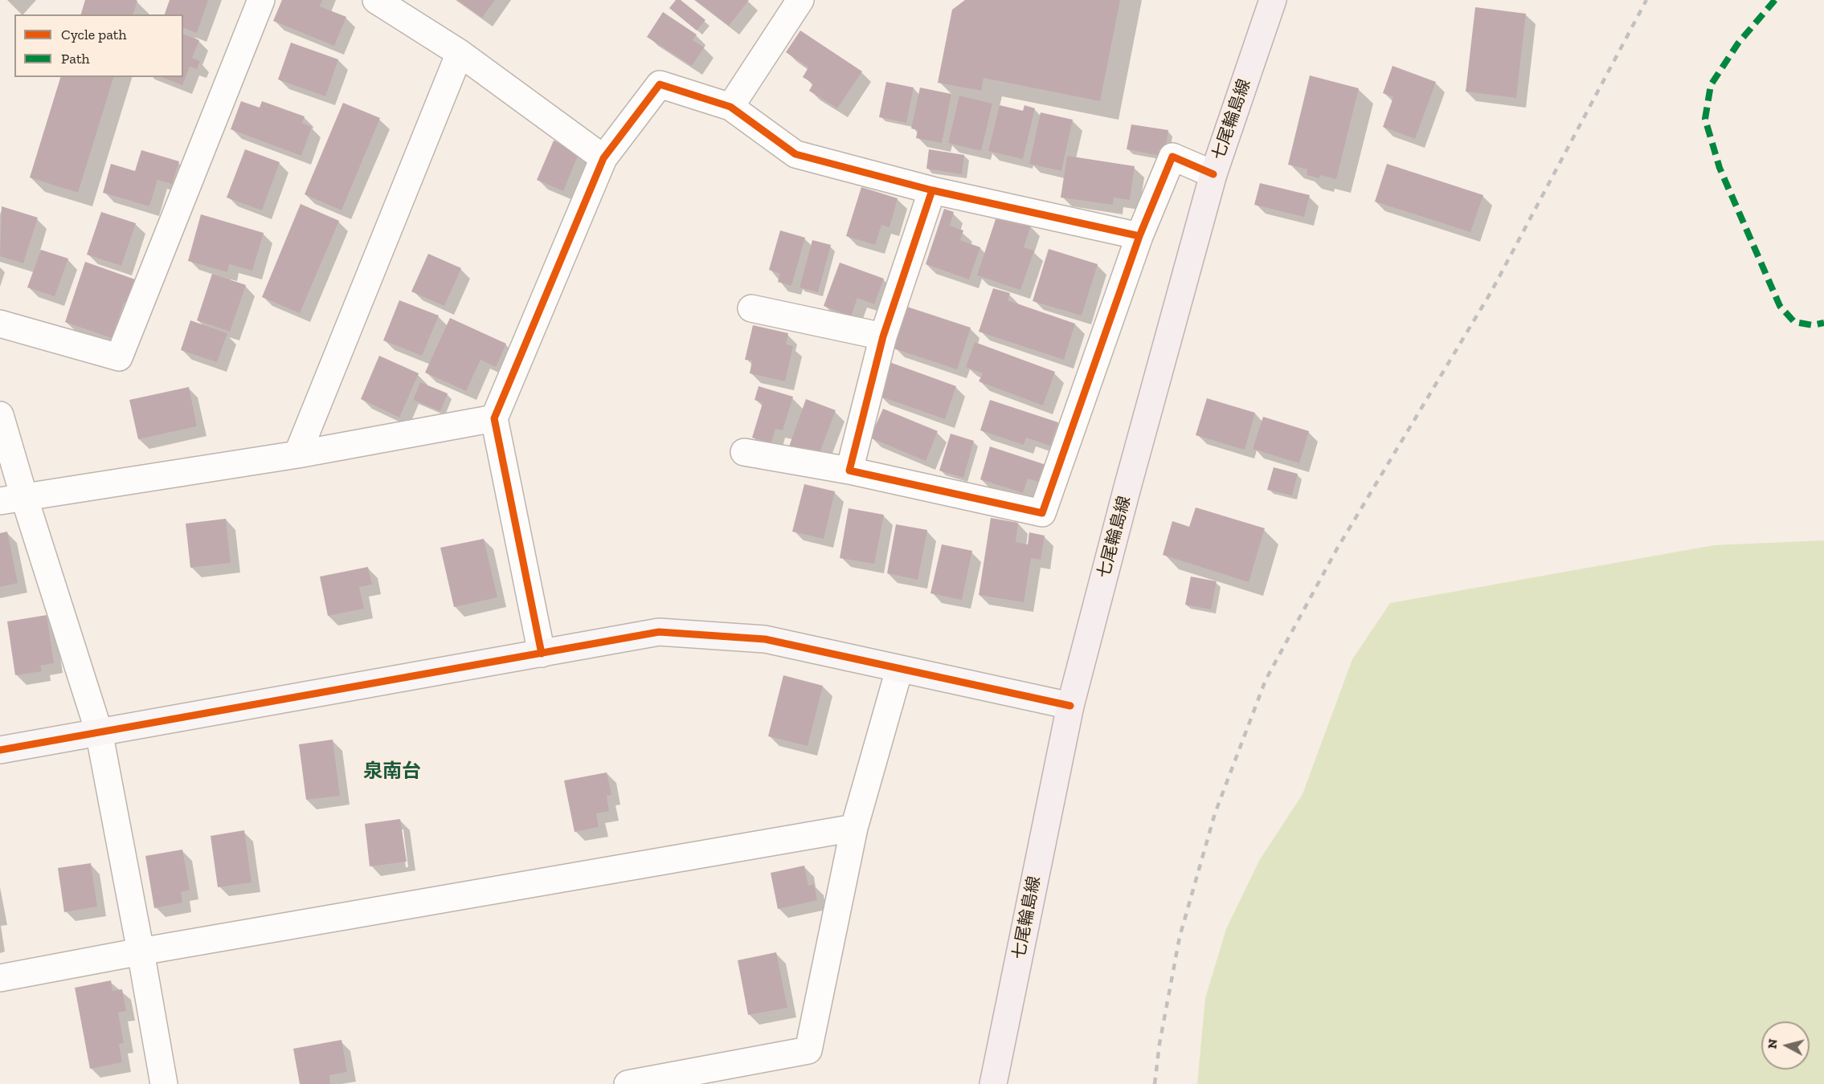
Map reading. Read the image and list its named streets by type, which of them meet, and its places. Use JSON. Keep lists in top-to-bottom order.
{
  "streets": {
    "main road": ["七尾輪島線"]
  },
  "districts": ["泉南台"],
  "legend": ["Cycle path", "Path"],
  "north": "left"
}
